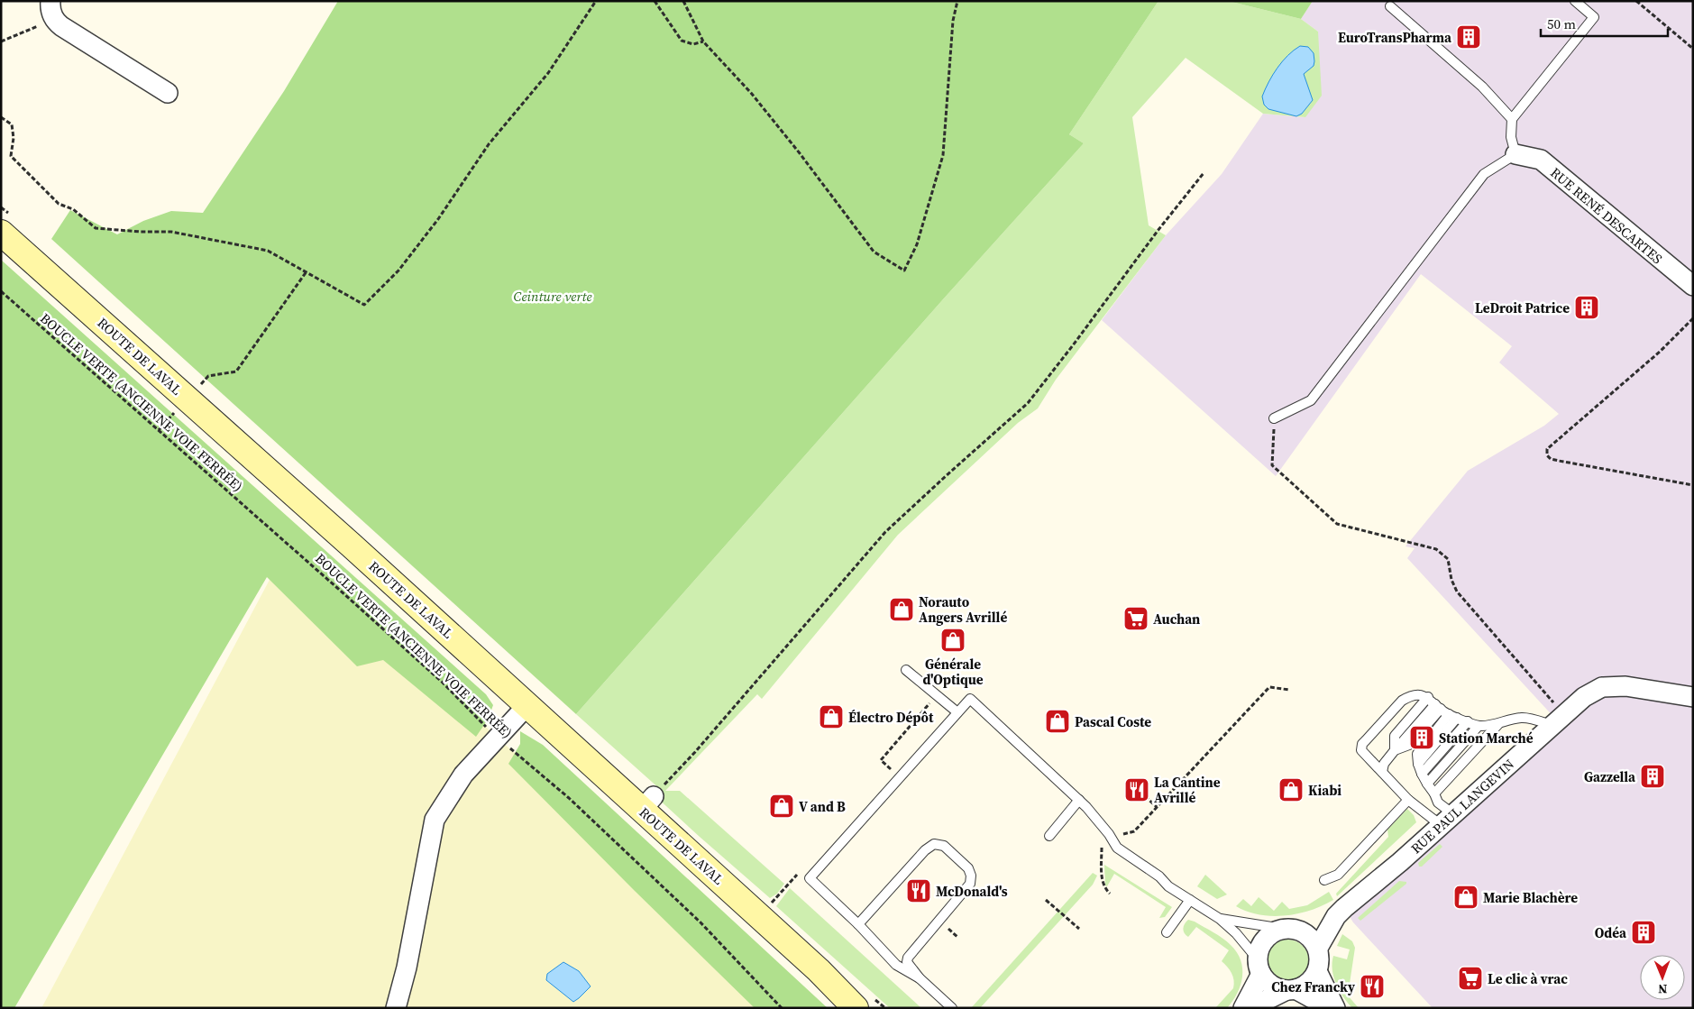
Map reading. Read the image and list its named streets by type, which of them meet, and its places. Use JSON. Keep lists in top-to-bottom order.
{
  "streets": {
    "main road": ["ROUTE DE LAVAL"],
    "street": ["RUE RENÉ DESCARTES", "RUE PAUL LANGEVIN"],
    "path": ["BOUCLE VERTE (ANCIENNE VOIE FERRÉE)"]
  },
  "parks": ["Ceinture verte"],
  "places": {
    "building": [
      "EuroTransPharma",
      "LeDroit Patrice",
      "Station Marché",
      "Gazzella",
      "Odéa"
    ],
    "shop": [
      "Norauto Angers Avrillé",
      "Générale d'Optique",
      "Électro Dépôt",
      "Pascal Coste",
      "Kiabi",
      "V and B",
      "Marie Blachère"
    ],
    "supermarket": ["Auchan", "Le clic à vrac"],
    "restaurant": ["La Cantine Avrillé", "McDonald's", "Chez Francky"]
  },
  "scale_bar": "50 m",
  "north": "bottom"
}
